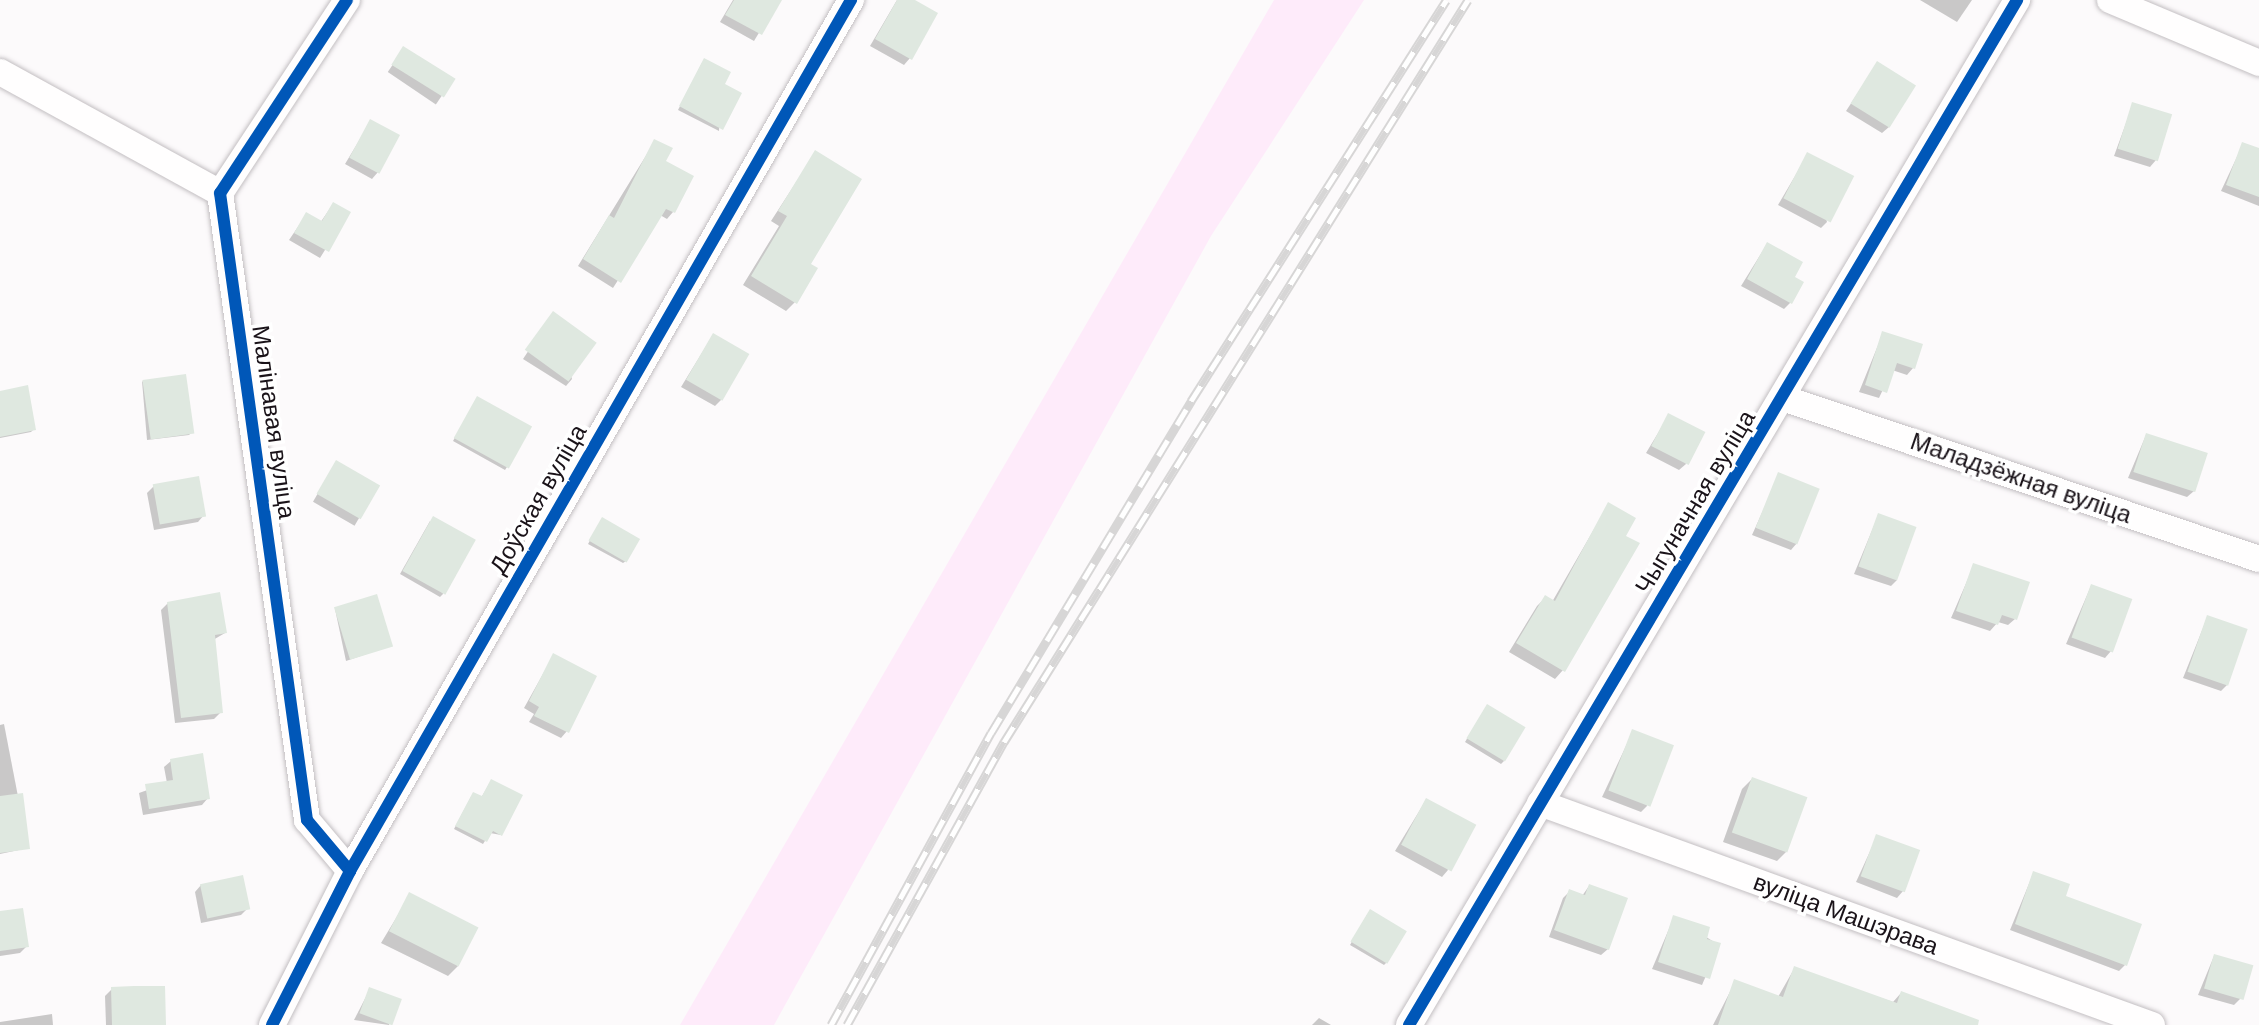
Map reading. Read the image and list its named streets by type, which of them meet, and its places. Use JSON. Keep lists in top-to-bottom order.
{
  "streets": {
    "street": [
      "Малінавая вуліца",
      "Маладзёжная вуліца",
      "Доўская вуліца",
      "Чыгуначная вуліца",
      "вуліца Машэрава"
    ]
  },
  "crossings": [
    ["Малінавая вуліца", "Доўская вуліца"],
    ["Маладзёжная вуліца", "Чыгуначная вуліца"],
    ["Чыгуначная вуліца", "вуліца Машэрава"]
  ]
}
